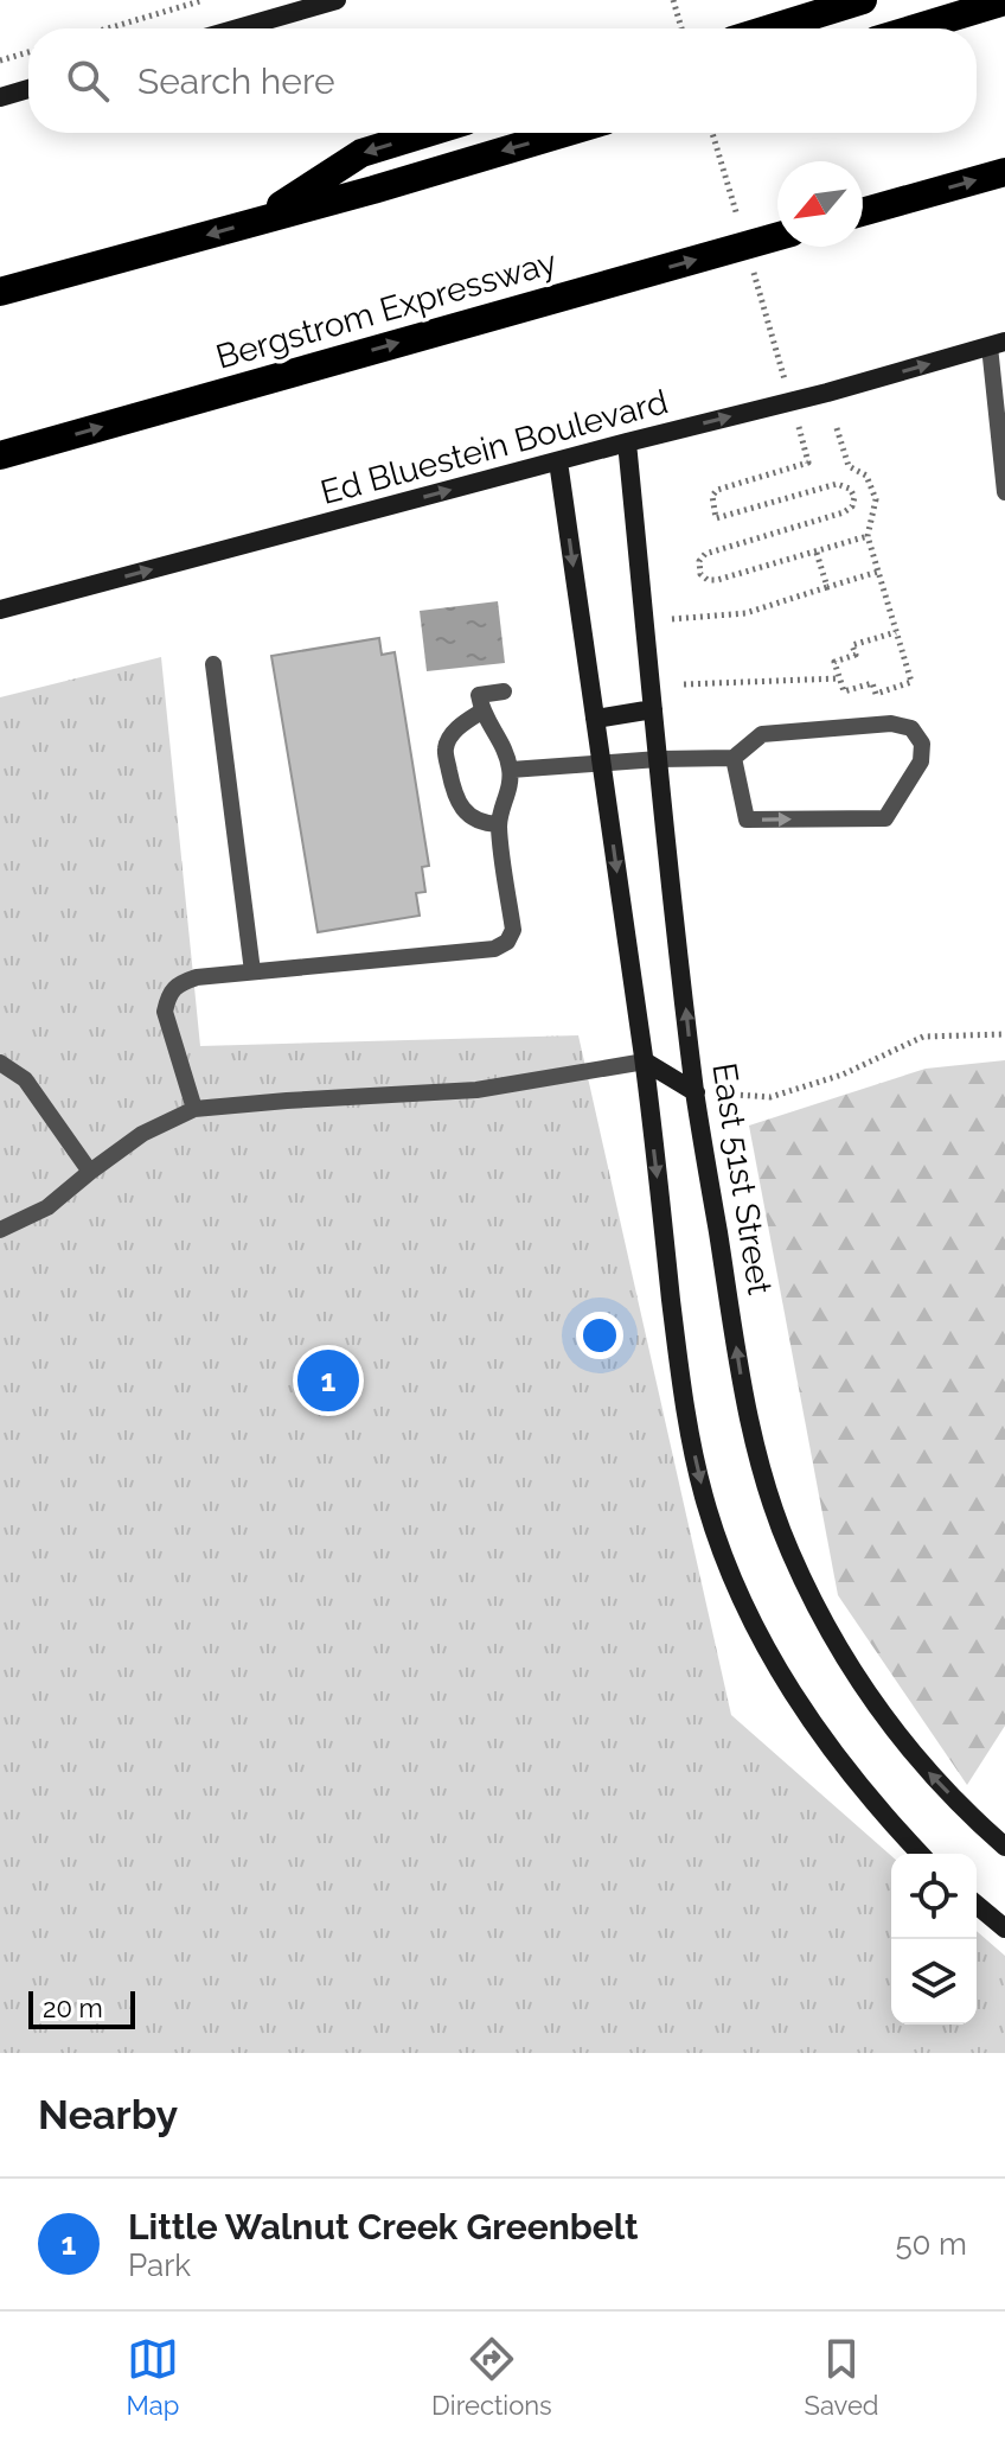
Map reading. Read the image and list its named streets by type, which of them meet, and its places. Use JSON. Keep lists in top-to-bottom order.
{
  "streets": {
    "highway": ["Bergstrom Expressway"],
    "street": ["Ed Bluestein Boulevard", "East 51st Street"]
  },
  "crossings": [
    ["Ed Bluestein Boulevard", "East 51st Street"]
  ],
  "one_way": ["Ed Bluestein Boulevard"],
  "scale_bar": "20 m",
  "north": "bottom left",
  "page": {
    "search": "Search here",
    "pins": "1",
    "scale": "20 m",
    "heading": "Nearby",
    "list": [
      {
        "mark": "1",
        "name": "Little Walnut Creek Greenbelt",
        "note": "Park",
        "value": "50 m"
      }
    ],
    "nav": ["Map", "Directions", "Saved"]
  }
}
